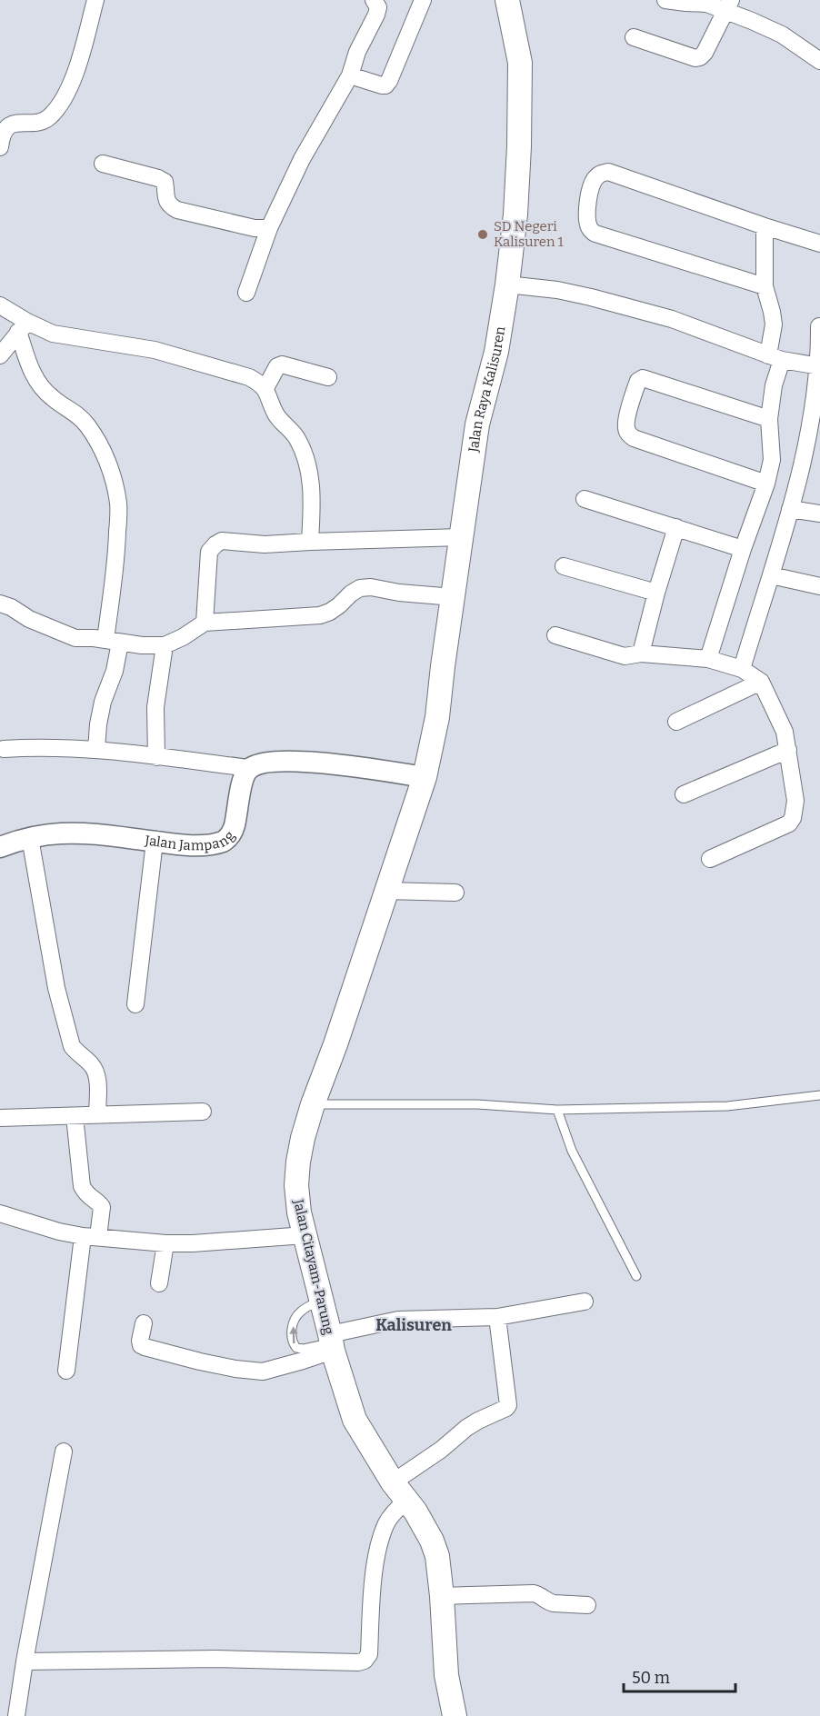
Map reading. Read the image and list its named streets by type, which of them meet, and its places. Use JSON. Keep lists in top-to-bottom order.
{
  "streets": {
    "main road": ["Jalan Raya Kalisuren", "Jalan Citayam-Parung"],
    "street": ["Jalan Jampang"]
  },
  "crossings": [
    ["Jalan Raya Kalisuren", "Jalan Citayam-Parung"]
  ],
  "districts": ["Kalisuren"],
  "places": ["SD Negeri Kalisuren 1"],
  "scale_bar": "50 m"
}
